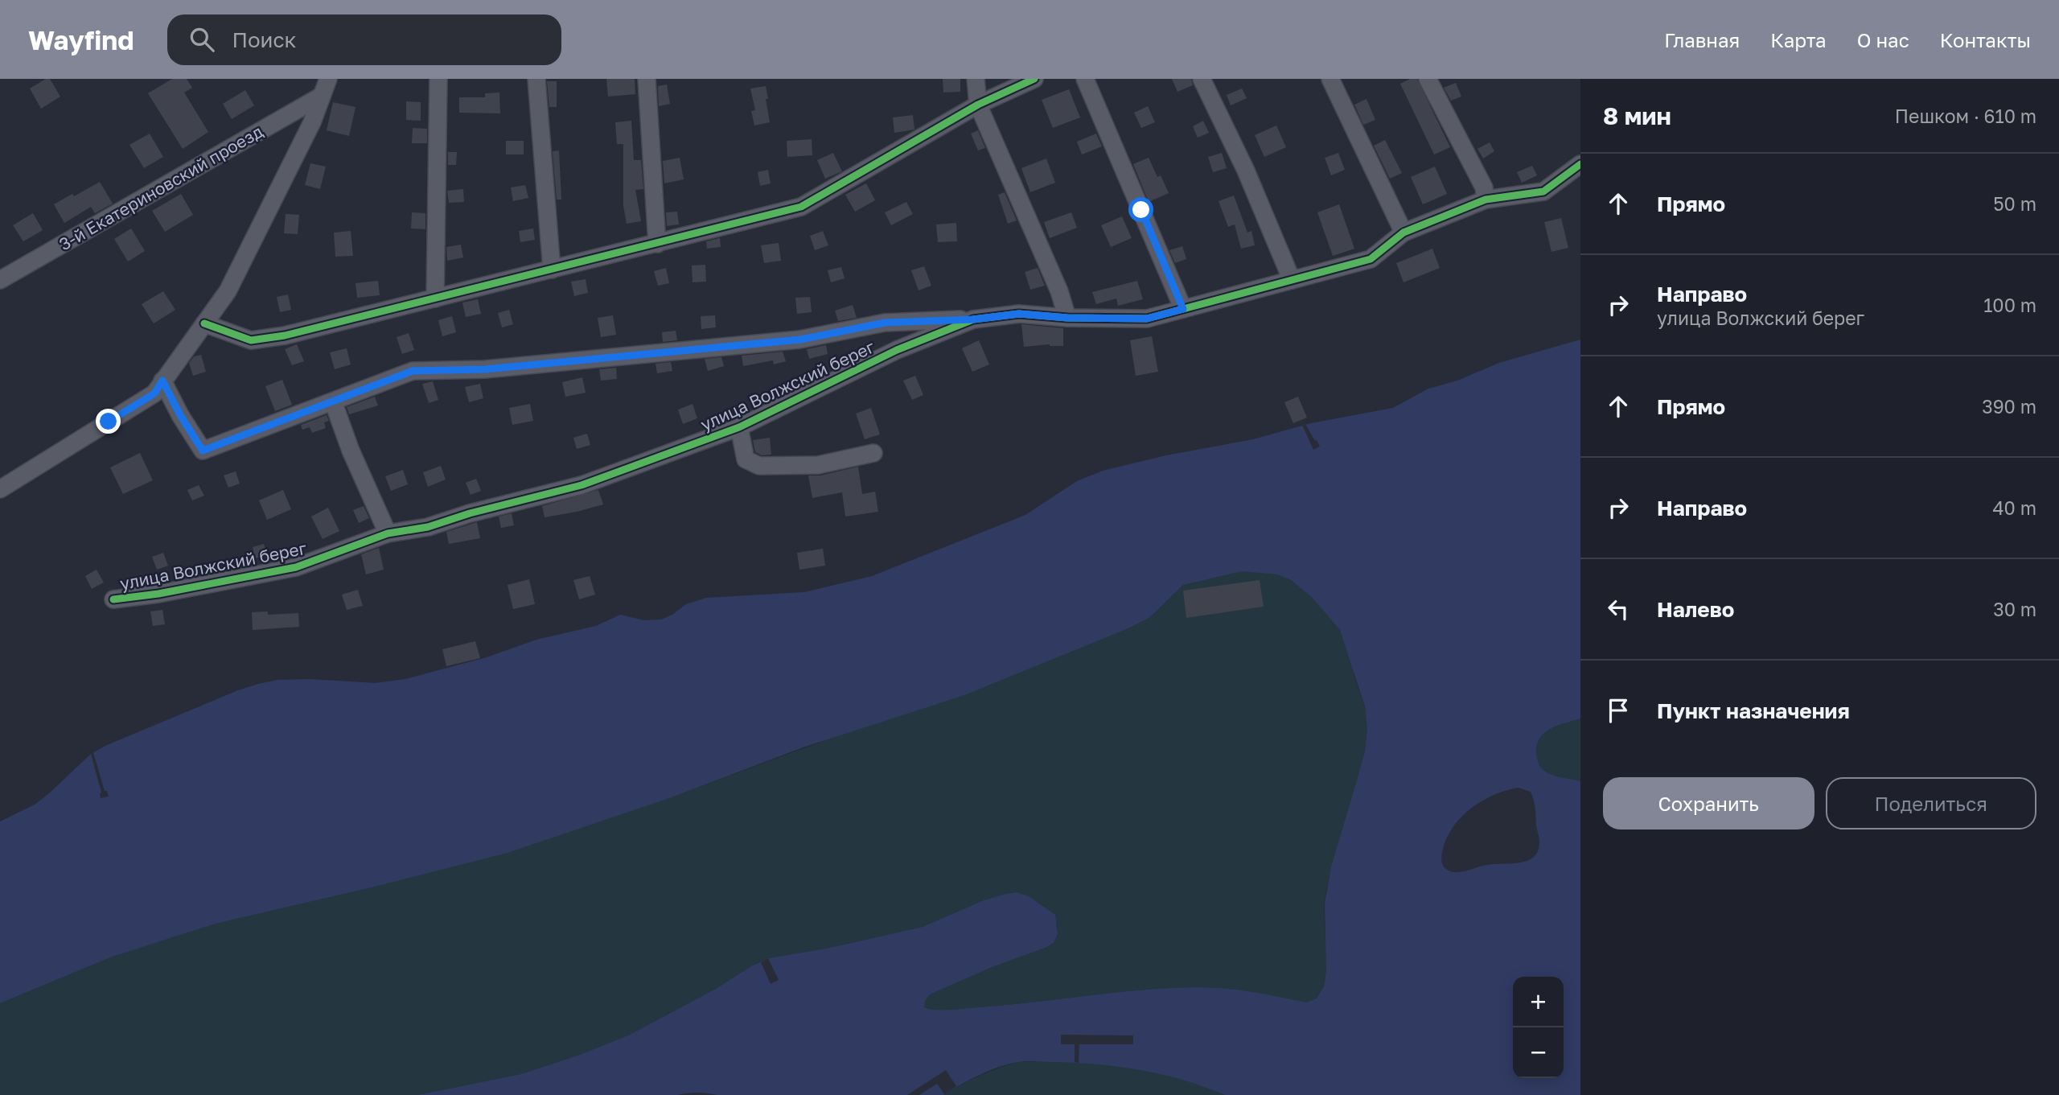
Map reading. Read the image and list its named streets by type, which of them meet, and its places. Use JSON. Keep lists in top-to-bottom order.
{
  "streets": {
    "street": ["3-й Екатериновский проезд", "улица Волжский берег"]
  },
  "page": {
    "header": "Wayfind",
    "search": "Поиск",
    "nav": [
      "Главная",
      "Карта",
      "О нас",
      "Контакты"
    ],
    "heading": ["8 мин", "Пешком · 610 m"],
    "list": [
      ["Прямо", "50 m"],
      ["Направо", "улица Волжский берег", "100 m"],
      ["Прямо", "390 m"],
      ["Направо", "40 m"],
      ["Налево", "30 m"],
      "Пункт назначения"
    ],
    "buttons": ["Сохранить", "Поделиться"],
    "map_buttons": ["+", "−"]
  }
}
